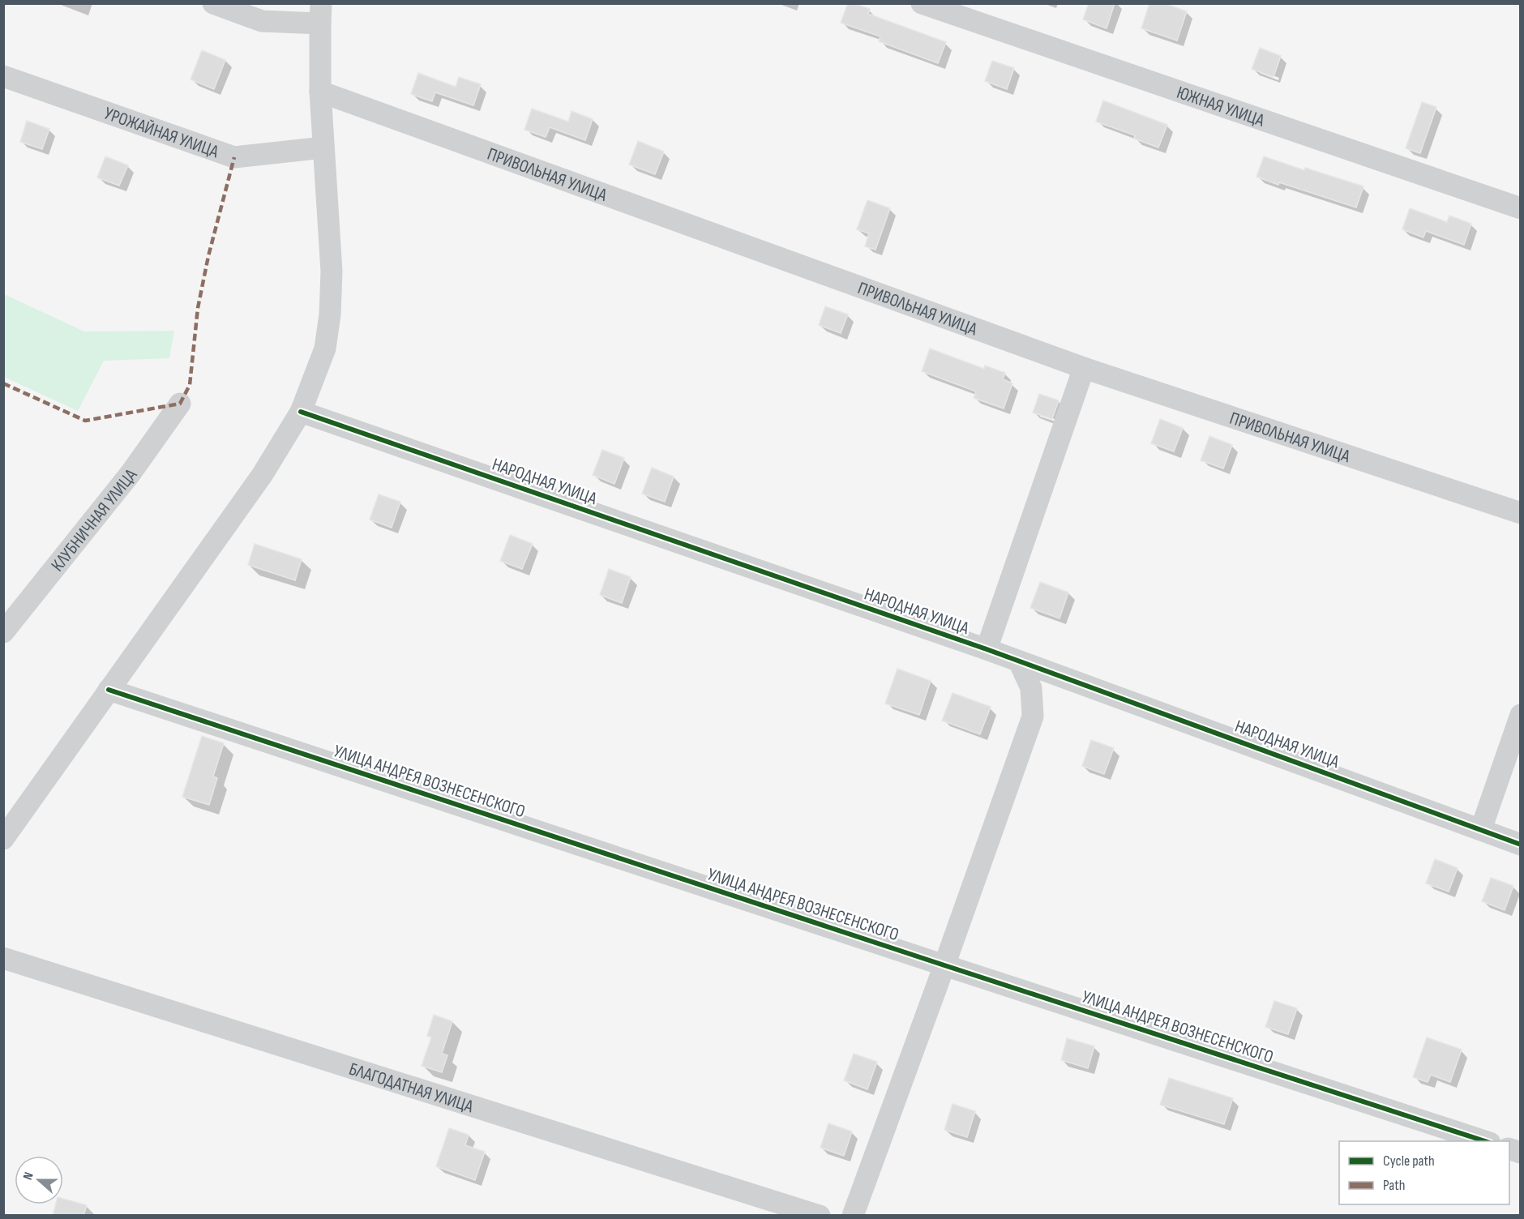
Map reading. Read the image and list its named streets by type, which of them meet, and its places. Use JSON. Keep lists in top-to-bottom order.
{
  "streets": {
    "street": [
      "ЮЖНАЯ УЛИЦА",
      "УРОЖАЙНАЯ УЛИЦА",
      "ПРИВОЛЬНАЯ УЛИЦА",
      "НАРОДНАЯ УЛИЦА",
      "КЛУБНИЧНАЯ УЛИЦА",
      "УЛИЦА АНДРЕЯ ВОЗНЕСЕНСКОГО",
      "БЛАГОДАТНАЯ УЛИЦА"
    ]
  },
  "legend": ["Cycle path", "Path"],
  "north": "left"
}
